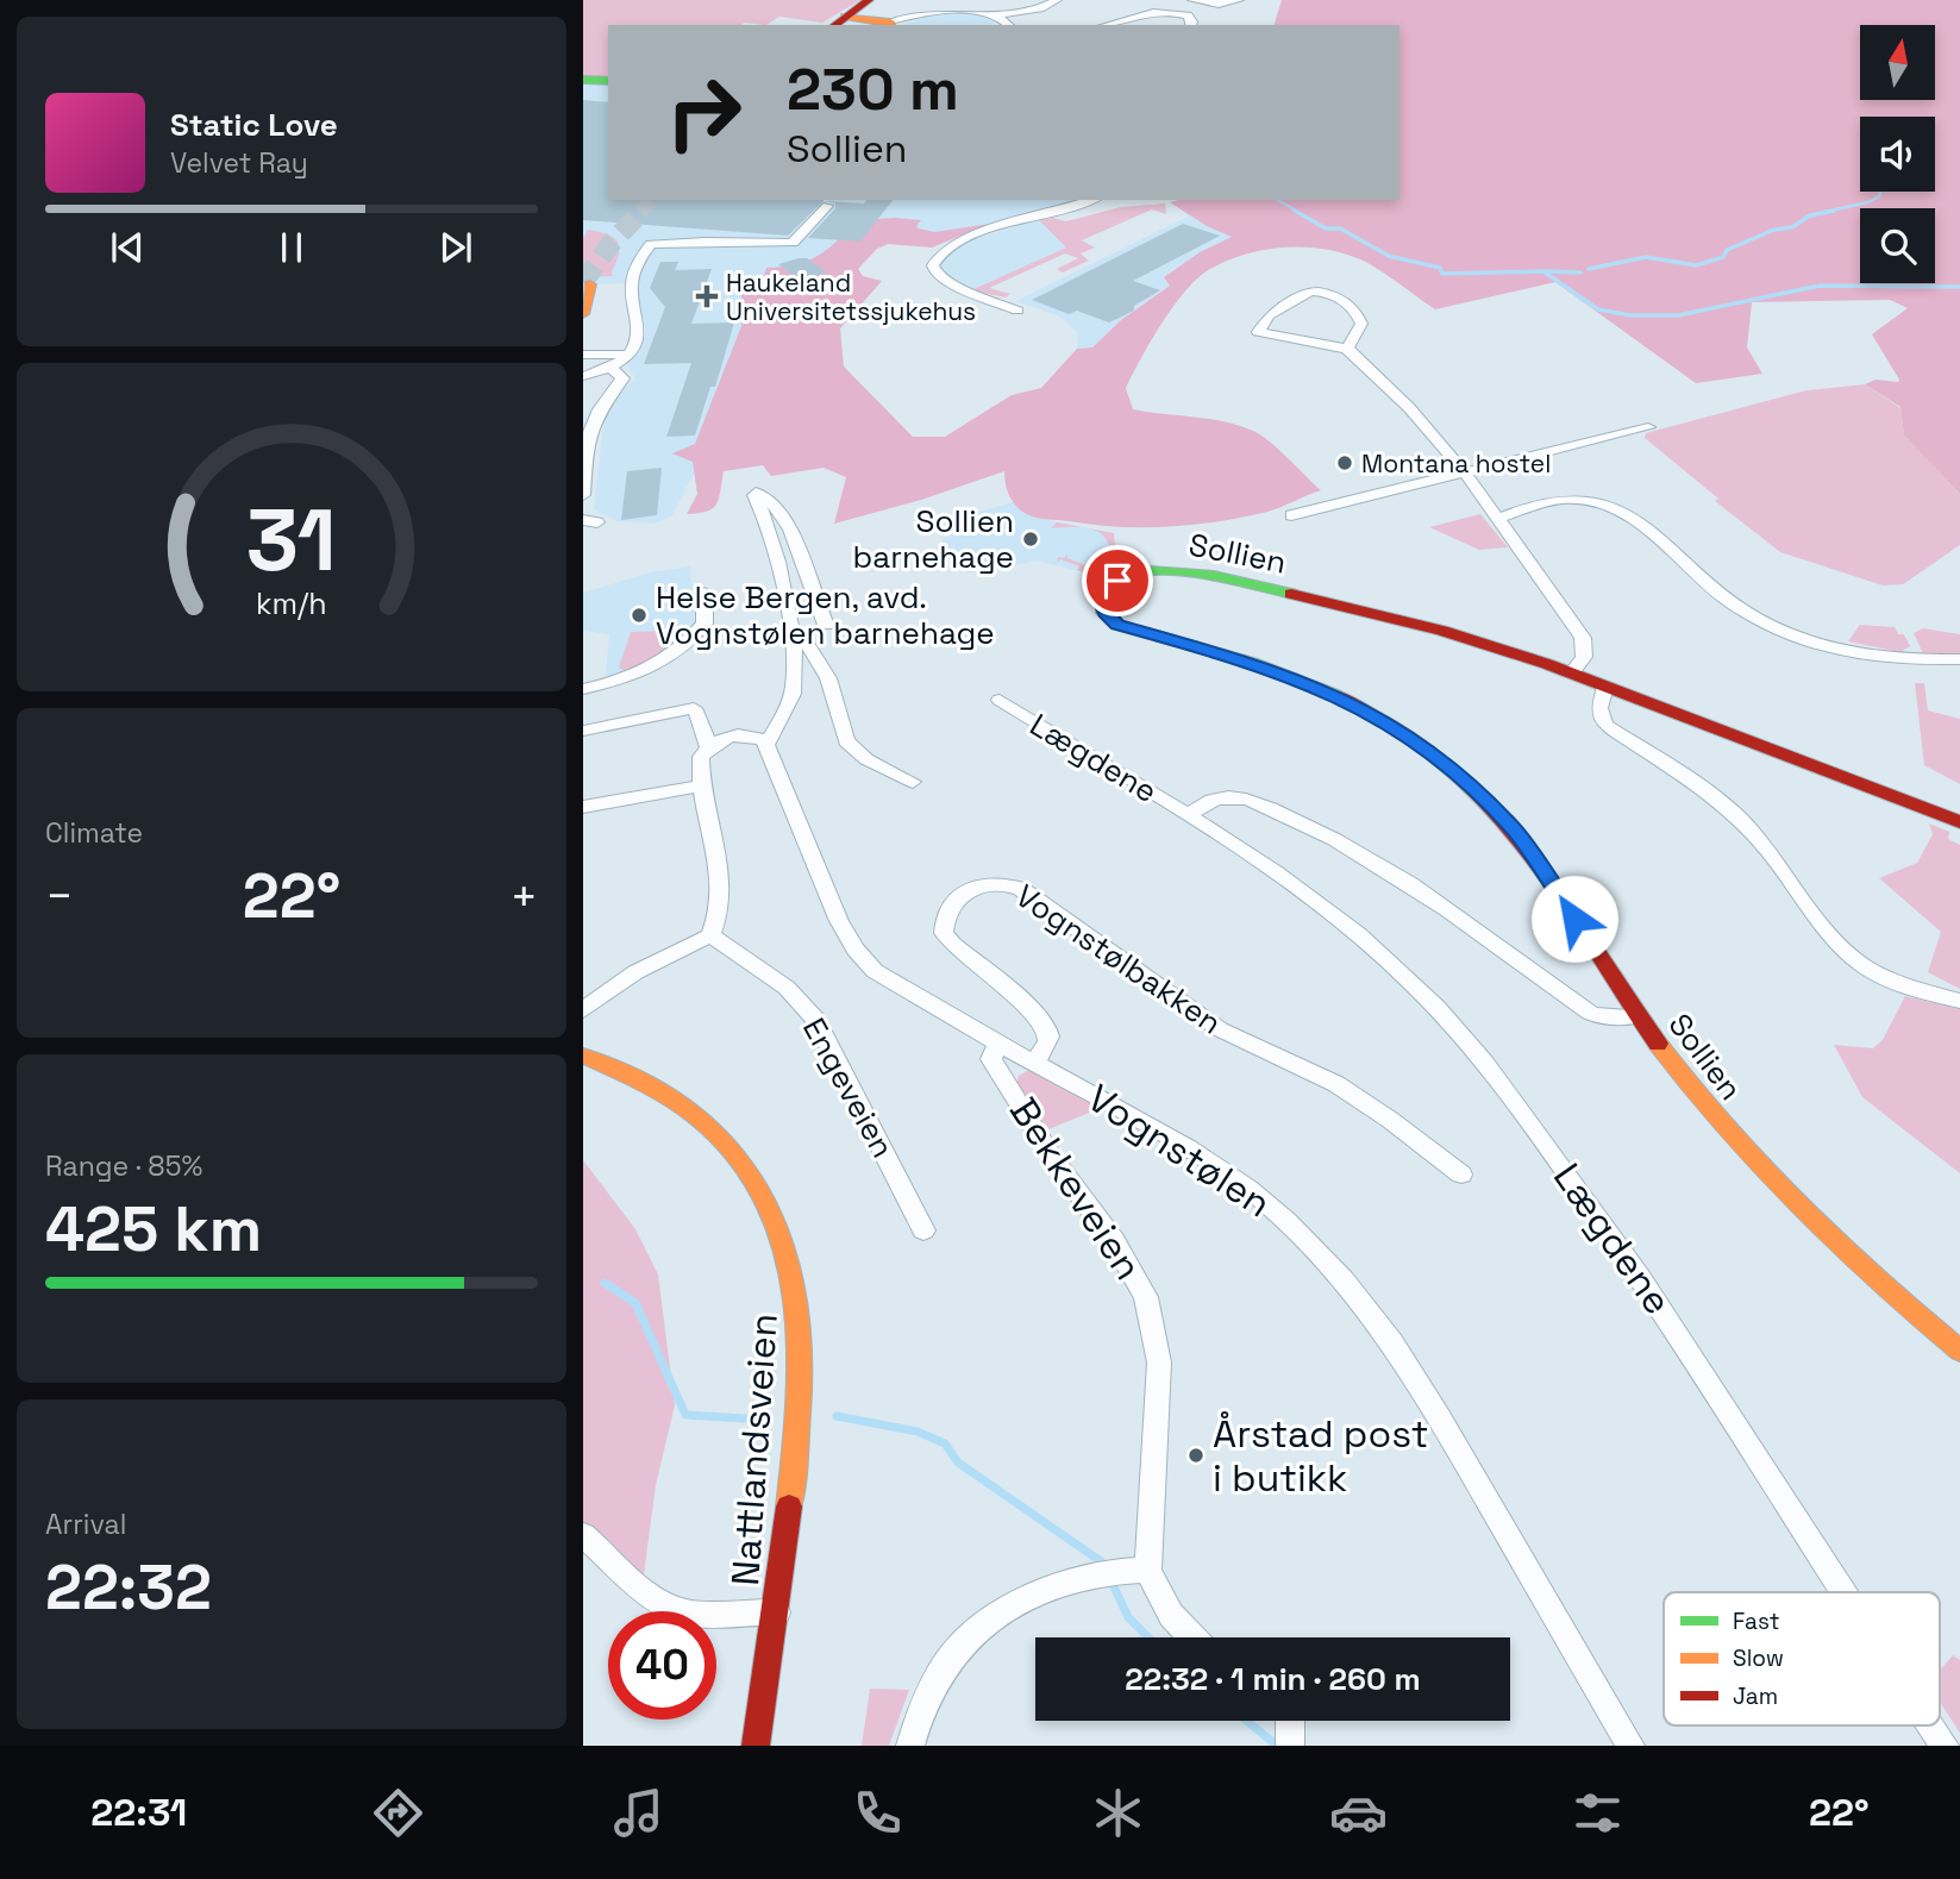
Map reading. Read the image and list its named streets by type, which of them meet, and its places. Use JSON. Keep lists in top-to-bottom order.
{
  "streets": {
    "street": [
      "Sollien",
      "Lægdene",
      "Vognstølbakken",
      "Engeveien",
      "Vognstølen",
      "Bekkeveien",
      "Nattlandsveien"
    ]
  },
  "crossings": [
    ["Sollien", "Lægdene"],
    ["Vognstølbakken", "Vognstølen"],
    ["Vognstølen", "Bekkeveien"]
  ],
  "places": {
    "health": ["Haukeland Universitetssjukehus"],
    "other": [
      "Montana hostel",
      "Sollien barnehage",
      "Helse Bergen, avd. Vognstølen barnehage",
      "Årstad post i butikk"
    ]
  },
  "legend": ["Fast", "Slow", "Jam"],
  "north": "top",
  "page": {
    "turn": ["230 m", "Sollien"],
    "song": ["Static Love", "Velvet Ray"],
    "tile": [
      "Climate",
      ["Range · 85%", "425 km"],
      ["Arrival", "22:32"]
    ],
    "heat": ["−", "22°", "+"],
    "limit": "40",
    "trip": "22:32 · 1 min · 260 m",
    "tabs": ["22:31", "22°"],
    "gauge": ["31", "km/h"]
  }
}
